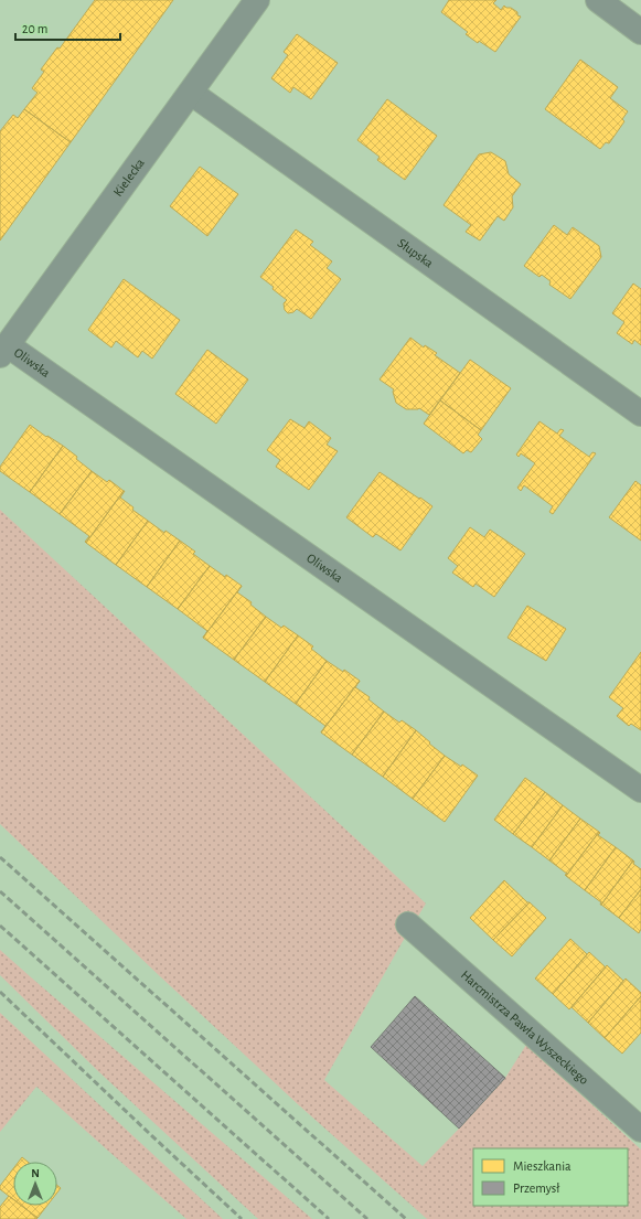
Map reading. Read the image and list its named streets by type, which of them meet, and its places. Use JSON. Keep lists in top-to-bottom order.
{
  "streets": {
    "street": [
      "Kielecka",
      "Słupska",
      "Oliwska",
      "Harcmistrza Pawła Wyszeckiego"
    ]
  },
  "crossings": [
    ["Kielecka", "Słupska"],
    ["Kielecka", "Oliwska"]
  ],
  "legend": ["Mieszkania", "Przemysł"],
  "scale_bar": "20 m",
  "north": "top"
}
